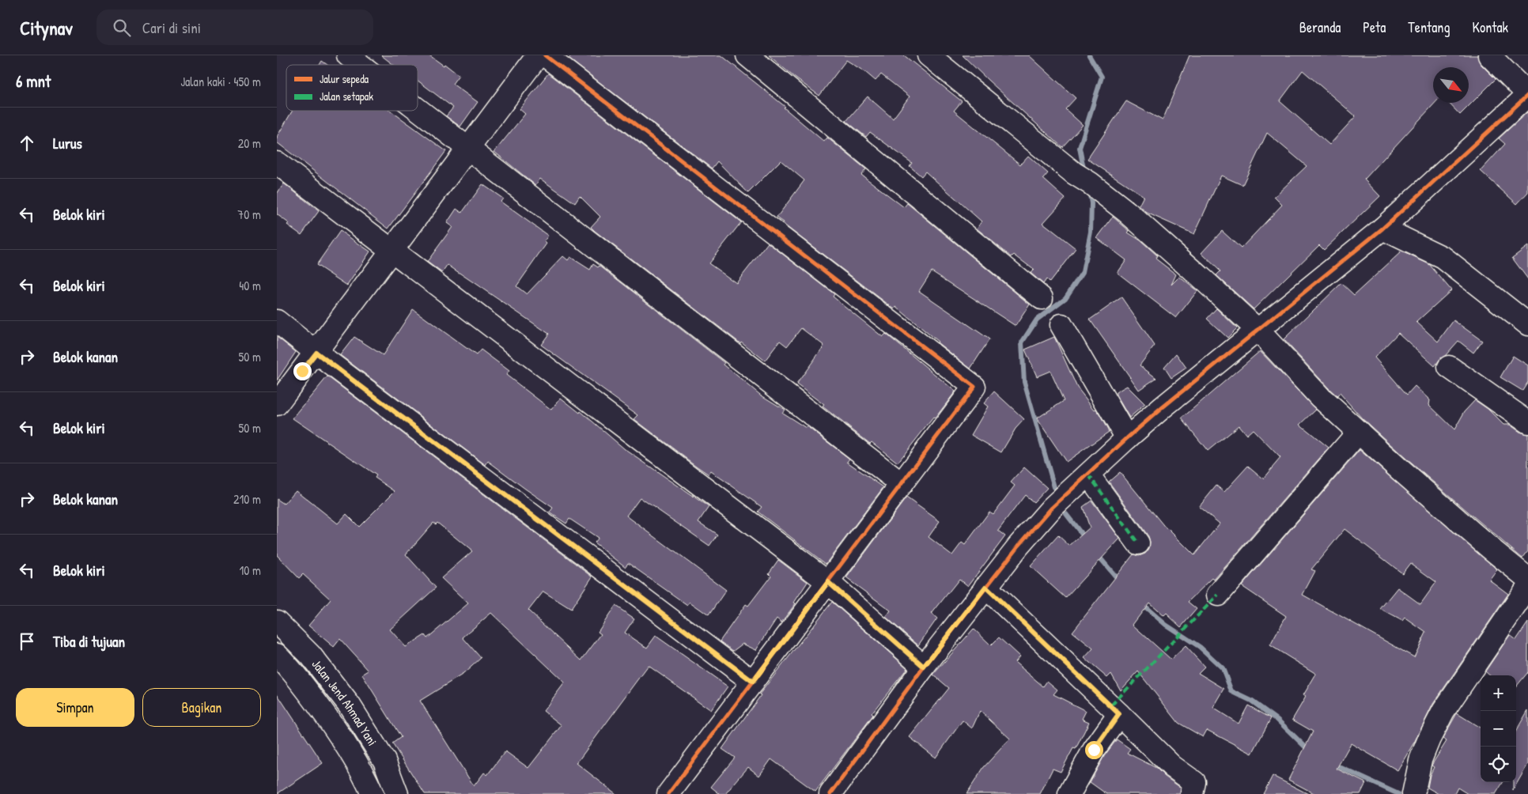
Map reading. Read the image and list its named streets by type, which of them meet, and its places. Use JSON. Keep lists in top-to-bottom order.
{
  "streets": {
    "street": ["Jalan Jend Ahmad Yani"]
  },
  "legend": ["Jalur sepeda", "Jalan setapak"],
  "north": "bottom right",
  "page": {
    "header": "Citynav",
    "search": "Cari di sini",
    "nav": [
      "Beranda",
      "Peta",
      "Tentang",
      "Kontak"
    ],
    "heading": ["6 mnt", "Jalan kaki · 450 m"],
    "list": [
      ["Lurus", "20 m"],
      ["Belok kiri", "70 m"],
      ["Belok kiri", "40 m"],
      ["Belok kanan", "50 m"],
      ["Belok kiri", "50 m"],
      ["Belok kanan", "210 m"],
      ["Belok kiri", "10 m"],
      "Tiba di tujuan"
    ],
    "map_buttons": ["+", "−"],
    "buttons": ["Simpan", "Bagikan"]
  }
}
